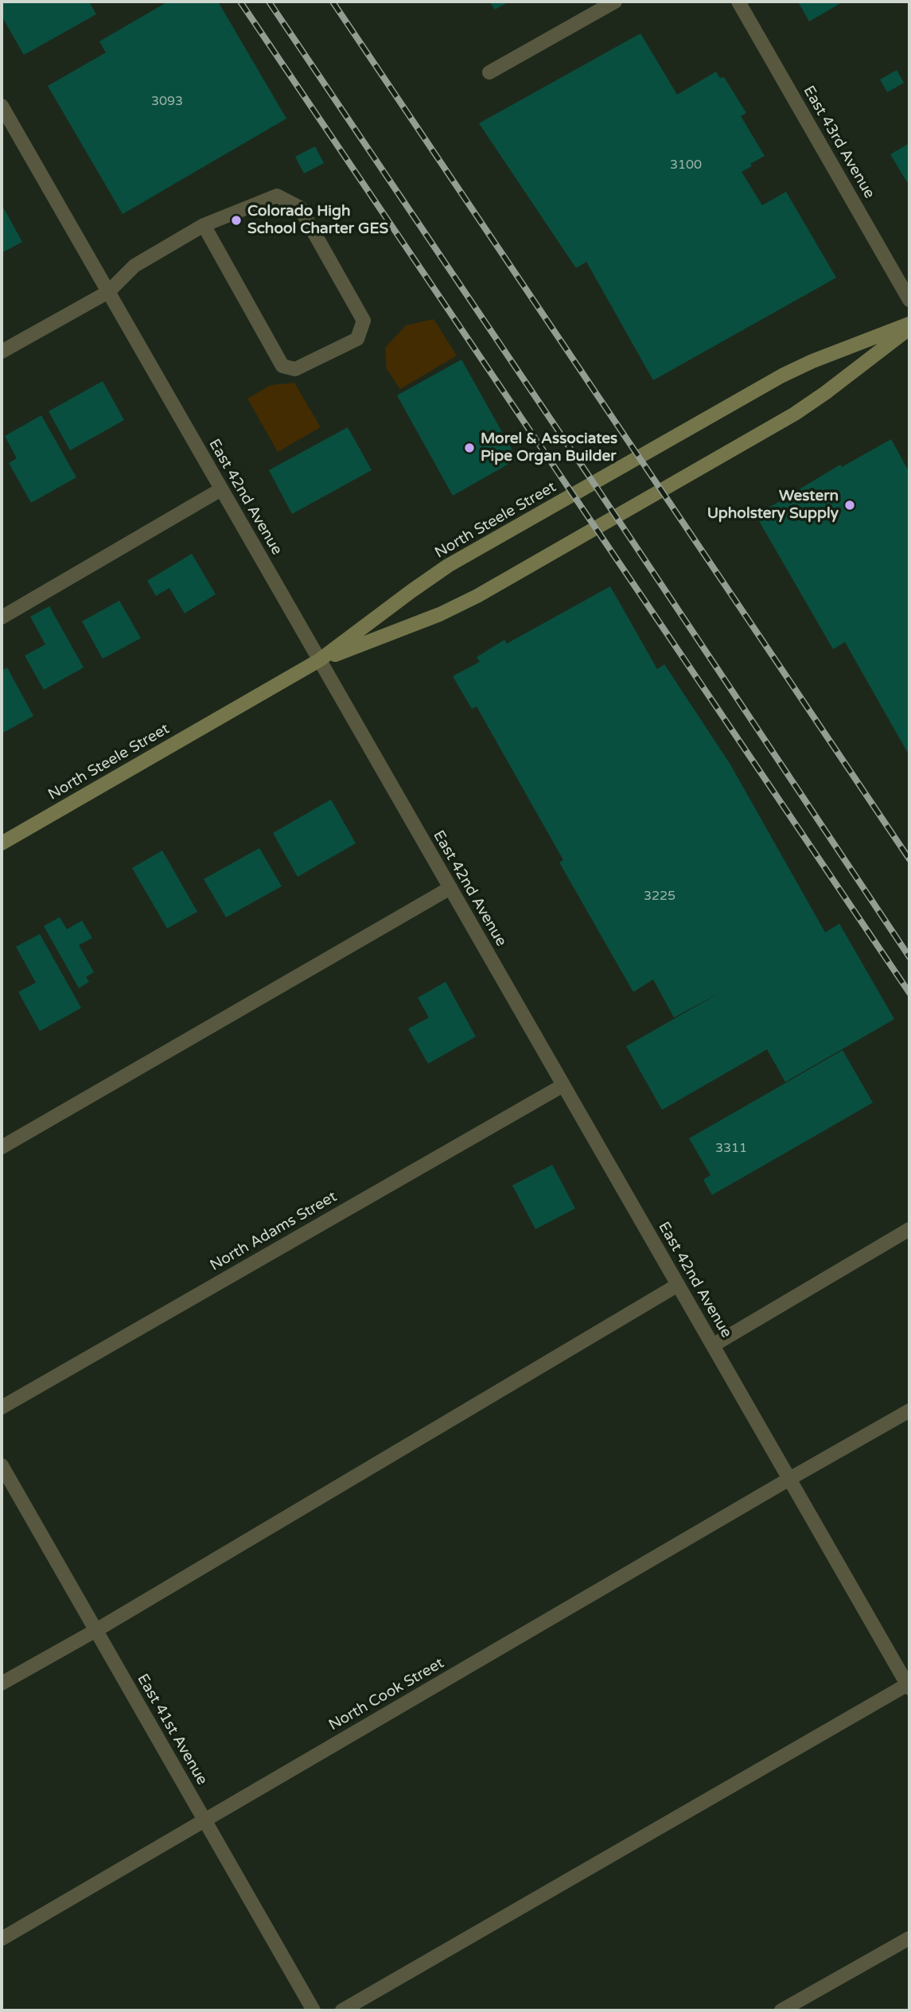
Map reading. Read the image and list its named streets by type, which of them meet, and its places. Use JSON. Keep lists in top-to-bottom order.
{
  "streets": {
    "street": [
      "East 43rd Avenue",
      "East 42nd Avenue",
      "North Steele Street",
      "North Adams Street",
      "North Cook Street",
      "East 41st Avenue"
    ]
  },
  "crossings": [
    ["East 42nd Avenue", "North Steele Street"],
    ["East 42nd Avenue", "North Adams Street"],
    ["East 42nd Avenue", "North Cook Street"],
    ["North Cook Street", "East 41st Avenue"]
  ],
  "places": ["Colorado High School Charter GES", "Morel & Associates Pipe Organ Builder", "Western Upholstery Supply"],
  "house_numbers": [
    "3093",
    "3100",
    "3225",
    "3311"
  ]
}
